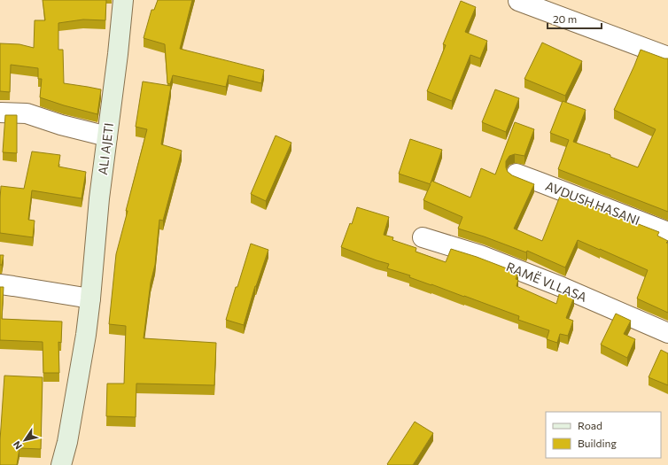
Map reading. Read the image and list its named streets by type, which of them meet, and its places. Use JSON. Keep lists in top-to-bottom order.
{
  "streets": {
    "main road": ["ALI AJETI"],
    "street": ["AVDUSH HASANI", "RAMË VLLASA"]
  },
  "legend": ["Road", "Building"],
  "scale_bar": "20 m",
  "north": "bottom left"
}
